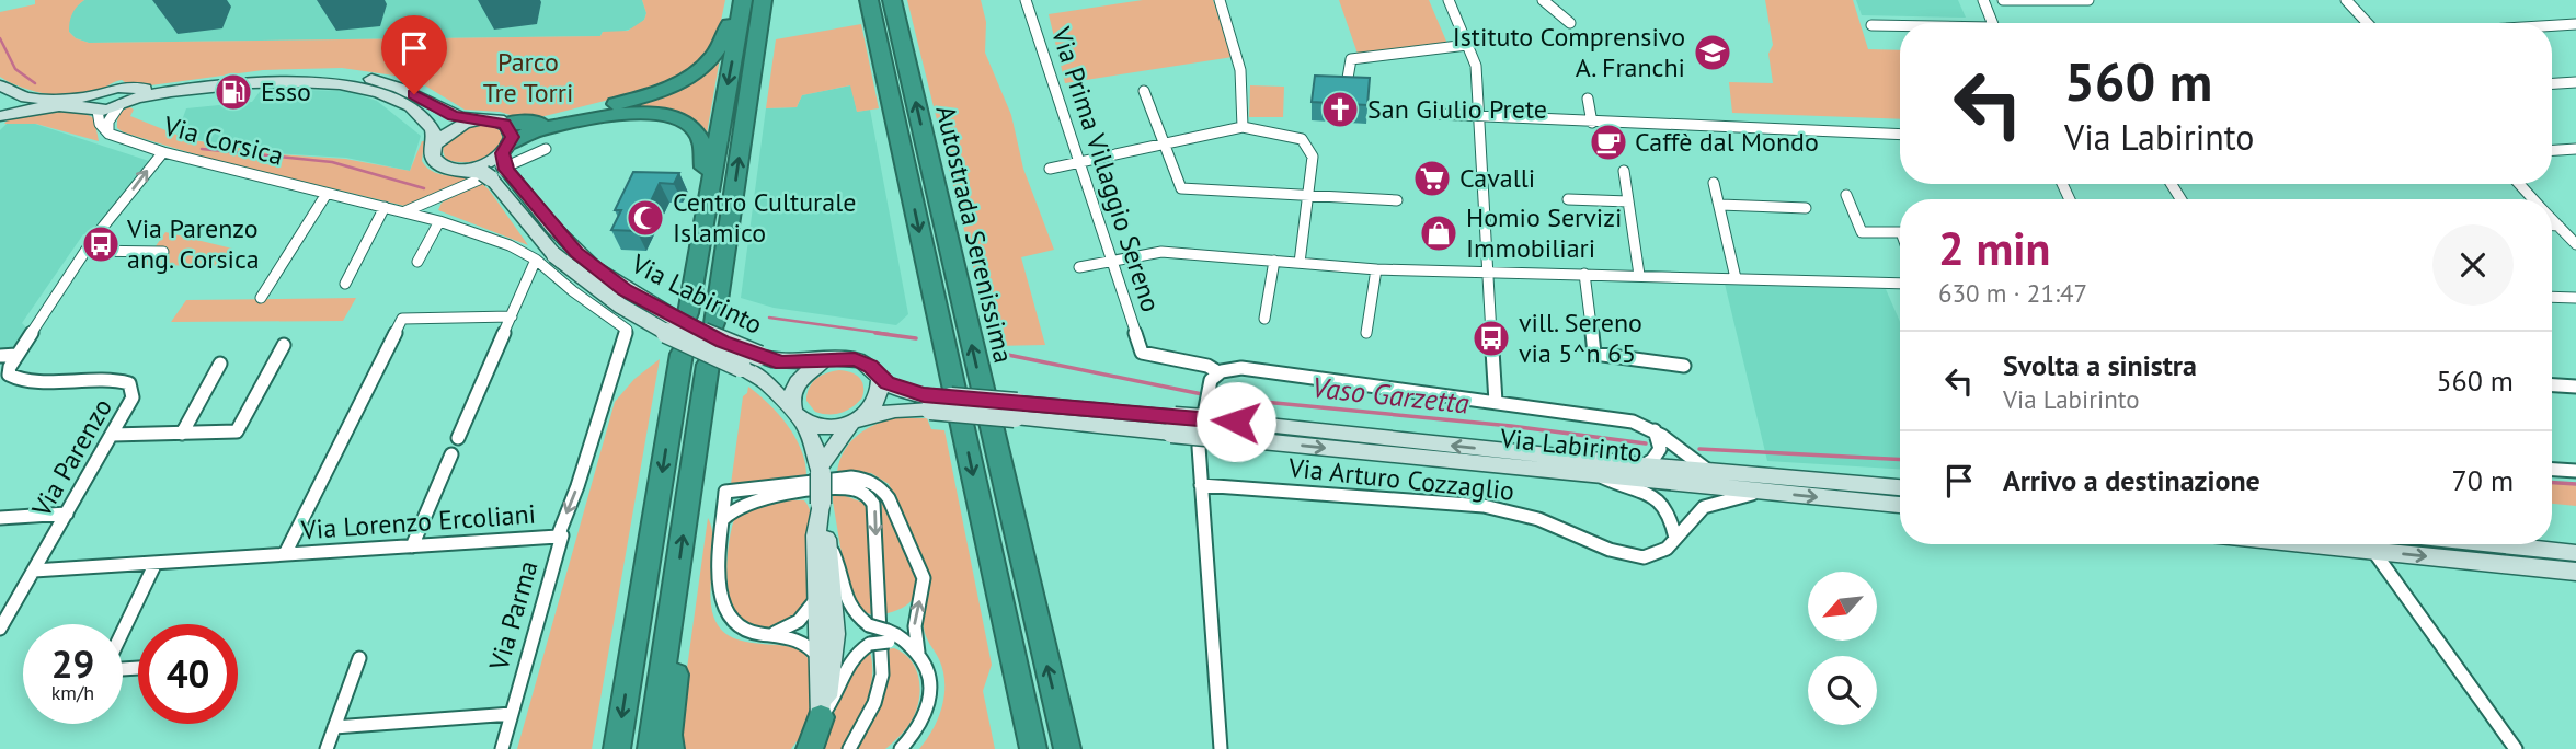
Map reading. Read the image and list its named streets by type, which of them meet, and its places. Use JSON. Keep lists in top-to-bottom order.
{
  "streets": {
    "highway": ["Autostrada Serenissima"],
    "main road": ["Via Labirinto"],
    "street": [
      "Via Corsica",
      "Via Prima Villaggio Sereno",
      "Via Parenzo",
      "Via Arturo Cozzaglio",
      "Via Lorenzo Ercoliani",
      "Via Parma"
    ]
  },
  "crossings": [
    ["Via Corsica", "Via Lorenzo Ercoliani"],
    ["Via Prima Villaggio Sereno", "Via Labirinto"],
    ["Via Labirinto", "Via Arturo Cozzaglio"],
    ["Via Parenzo", "Via Lorenzo Ercoliani"],
    ["Via Lorenzo Ercoliani", "Via Parma"]
  ],
  "water": ["Vaso Garzetta"],
  "parks": ["Parco Tre Torri"],
  "places": {
    "school or university": ["Istituto Comprensivo A. Franchi"],
    "fuel station": ["Esso"],
    "church": ["San Giulio Prete"],
    "cafe": ["Caffè dal Mondo"],
    "supermarket": ["Cavalli"],
    "mosque": ["Centro Culturale Islamico"],
    "shop": ["Homio Servizi Immobiliari"],
    "bus stop": ["Via Parenzo ang. Corsica", "vill. Sereno via 5^n 65"]
  },
  "north": "bottom left",
  "page": {
    "turn": ["560 m", "Via Labirinto"],
    "heading": ["2 min", "630 m · 21:47"],
    "list": [
      {
        "name": "Svolta a sinistra",
        "note": "Via Labirinto",
        "value": "560 m"
      },
      {
        "name": "Arrivo a destinazione",
        "value": "70 m"
      }
    ],
    "speed": "29 km/h",
    "limit": "40"
  }
}
